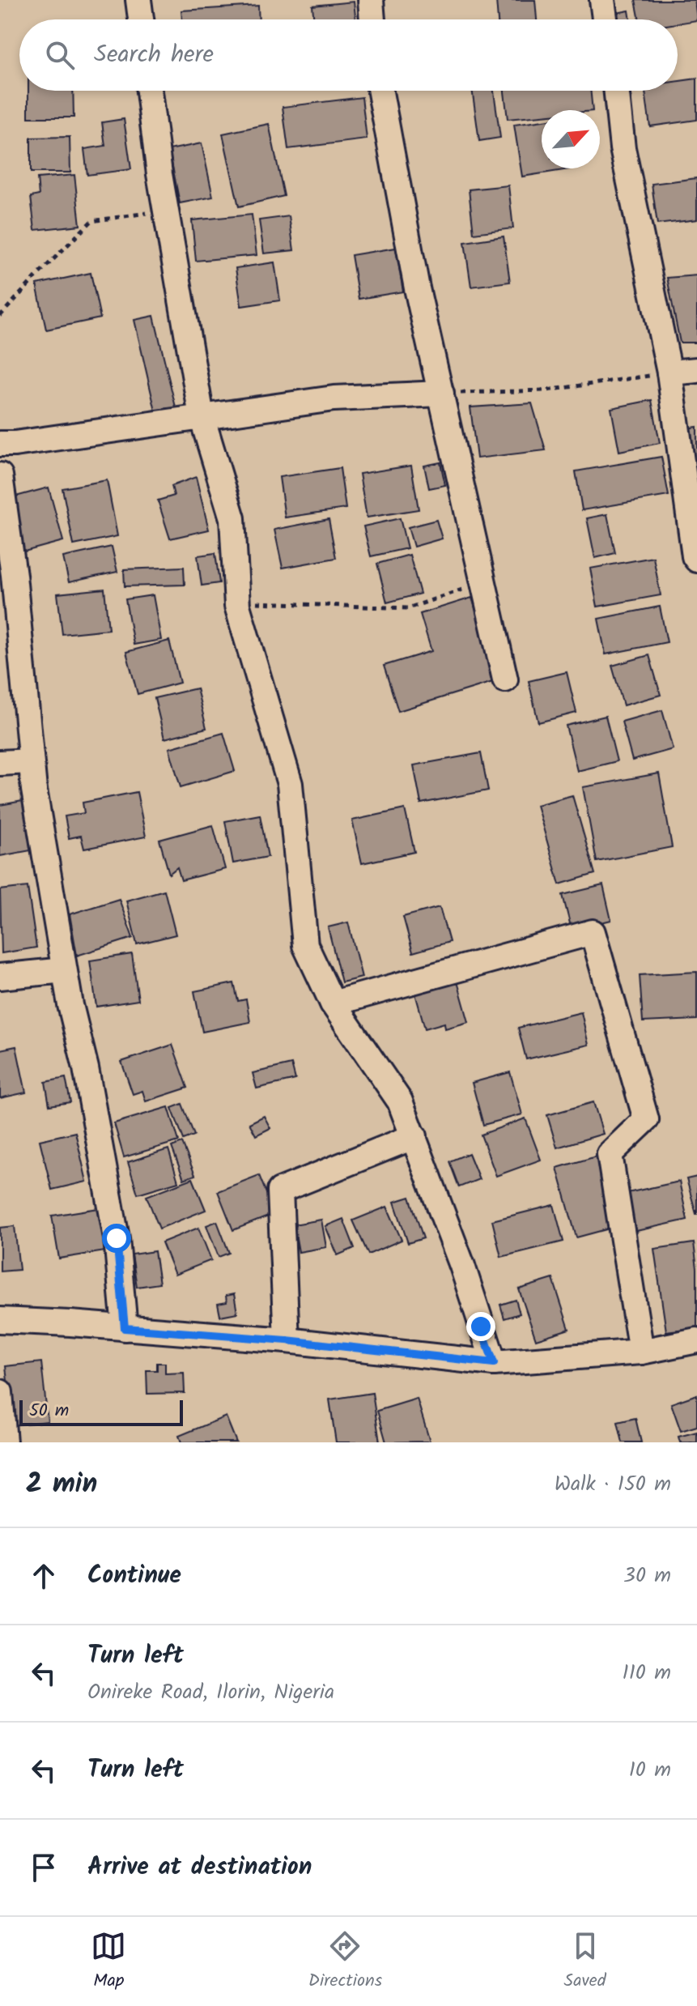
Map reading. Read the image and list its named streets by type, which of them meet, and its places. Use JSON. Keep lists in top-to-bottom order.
{
  "scale_bar": "50 m",
  "north": "top right",
  "page": {
    "search": "Search here",
    "scale": "50 m",
    "heading": ["2 min", "Walk · 150 m"],
    "list": [
      ["Continue", "30 m"],
      ["Turn left", "Onireke Road, Ilorin, Nigeria", "110 m"],
      ["Turn left", "10 m"],
      "Arrive at destination"
    ],
    "nav": ["Map", "Directions", "Saved"]
  }
}
